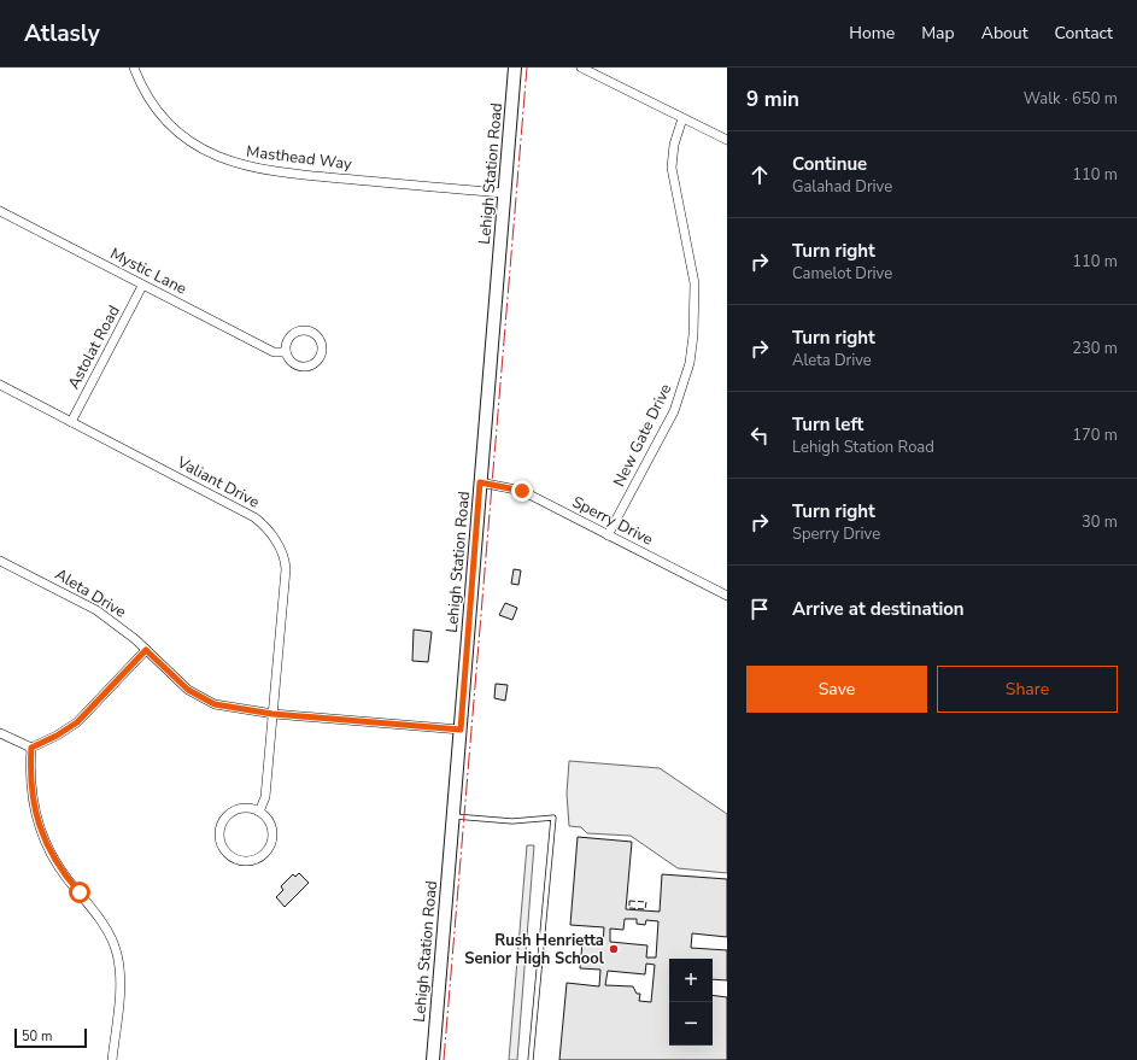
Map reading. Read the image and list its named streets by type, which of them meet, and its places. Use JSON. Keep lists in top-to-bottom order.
{
  "streets": {
    "main road": ["Lehigh Station Road"],
    "street": [
      "Masthead Way",
      "Mystic Lane",
      "Astolat Road",
      "New Gate Drive",
      "Valiant Drive",
      "Sperry Drive",
      "Aleta Drive"
    ]
  },
  "crossings": [
    ["Masthead Way", "Lehigh Station Road"],
    ["Lehigh Station Road", "Sperry Drive"],
    ["Lehigh Station Road", "Aleta Drive"],
    ["Mystic Lane", "Astolat Road"],
    ["Astolat Road", "Valiant Drive"],
    ["New Gate Drive", "Sperry Drive"],
    ["Valiant Drive", "Aleta Drive"]
  ],
  "places": ["Rush Henrietta Senior High School"],
  "scale_bar": "50 m",
  "page": {
    "header": "Atlasly",
    "nav": [
      "Home",
      "Map",
      "About",
      "Contact"
    ],
    "heading": ["9 min", "Walk · 650 m"],
    "list": [
      ["Continue", "Galahad Drive", "110 m"],
      ["Turn right", "Camelot Drive", "110 m"],
      ["Turn right", "Aleta Drive", "230 m"],
      ["Turn left", "Lehigh Station Road", "170 m"],
      ["Turn right", "Sperry Drive", "30 m"],
      "Arrive at destination"
    ],
    "buttons": ["Save", "Share"],
    "map_buttons": ["+", "−"],
    "scale": "50 m"
  }
}
